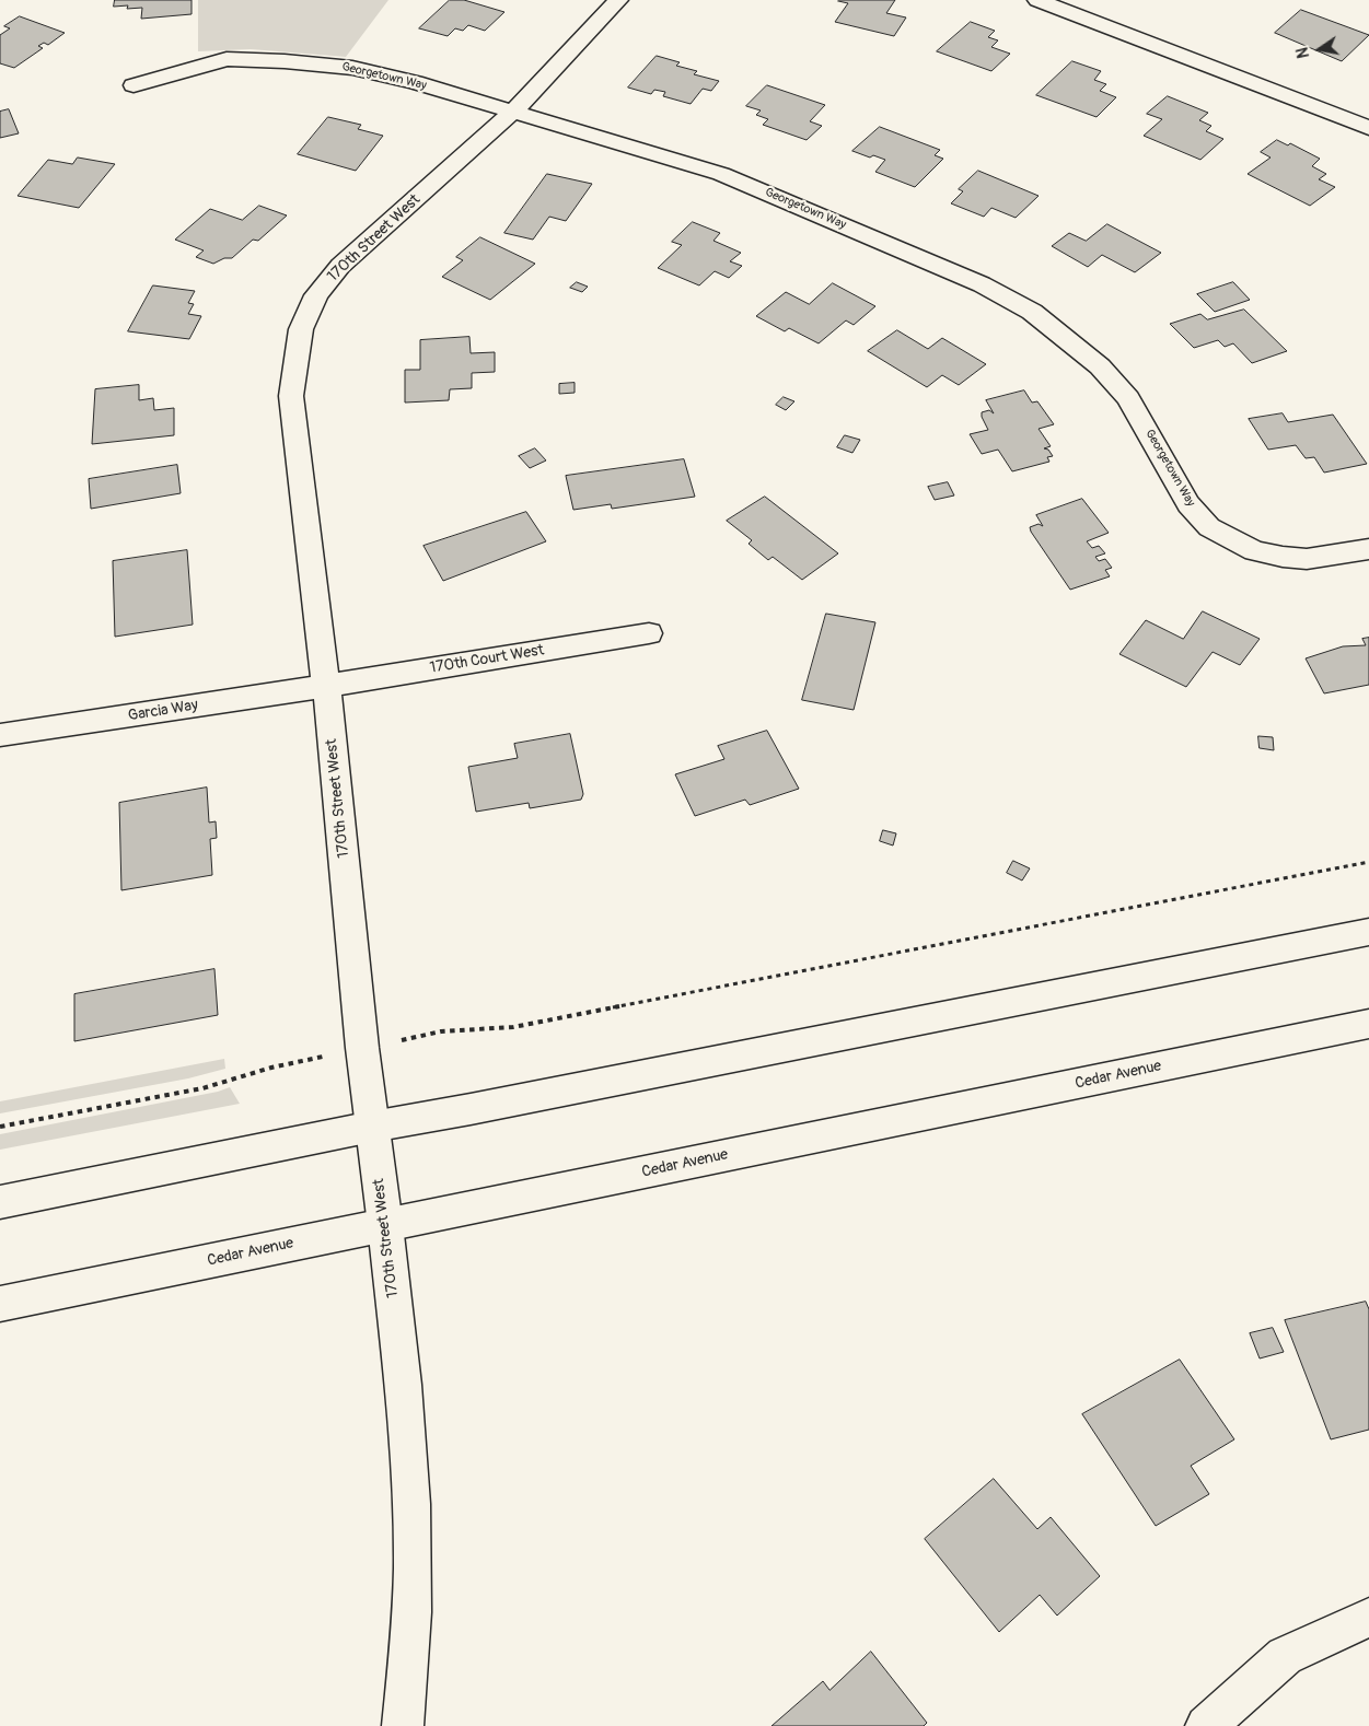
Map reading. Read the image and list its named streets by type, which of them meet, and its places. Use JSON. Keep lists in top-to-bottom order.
{
  "streets": {
    "street": [
      "Georgetown Way",
      "170th Street West",
      "170th Court West",
      "Garcia Way",
      "Cedar Avenue"
    ]
  },
  "crossings": [
    ["Georgetown Way", "170th Street West"],
    ["170th Street West", "170th Court West"],
    ["170th Street West", "Garcia Way"],
    ["170th Street West", "Cedar Avenue"],
    ["170th Court West", "Garcia Way"]
  ],
  "north": "left"
}
